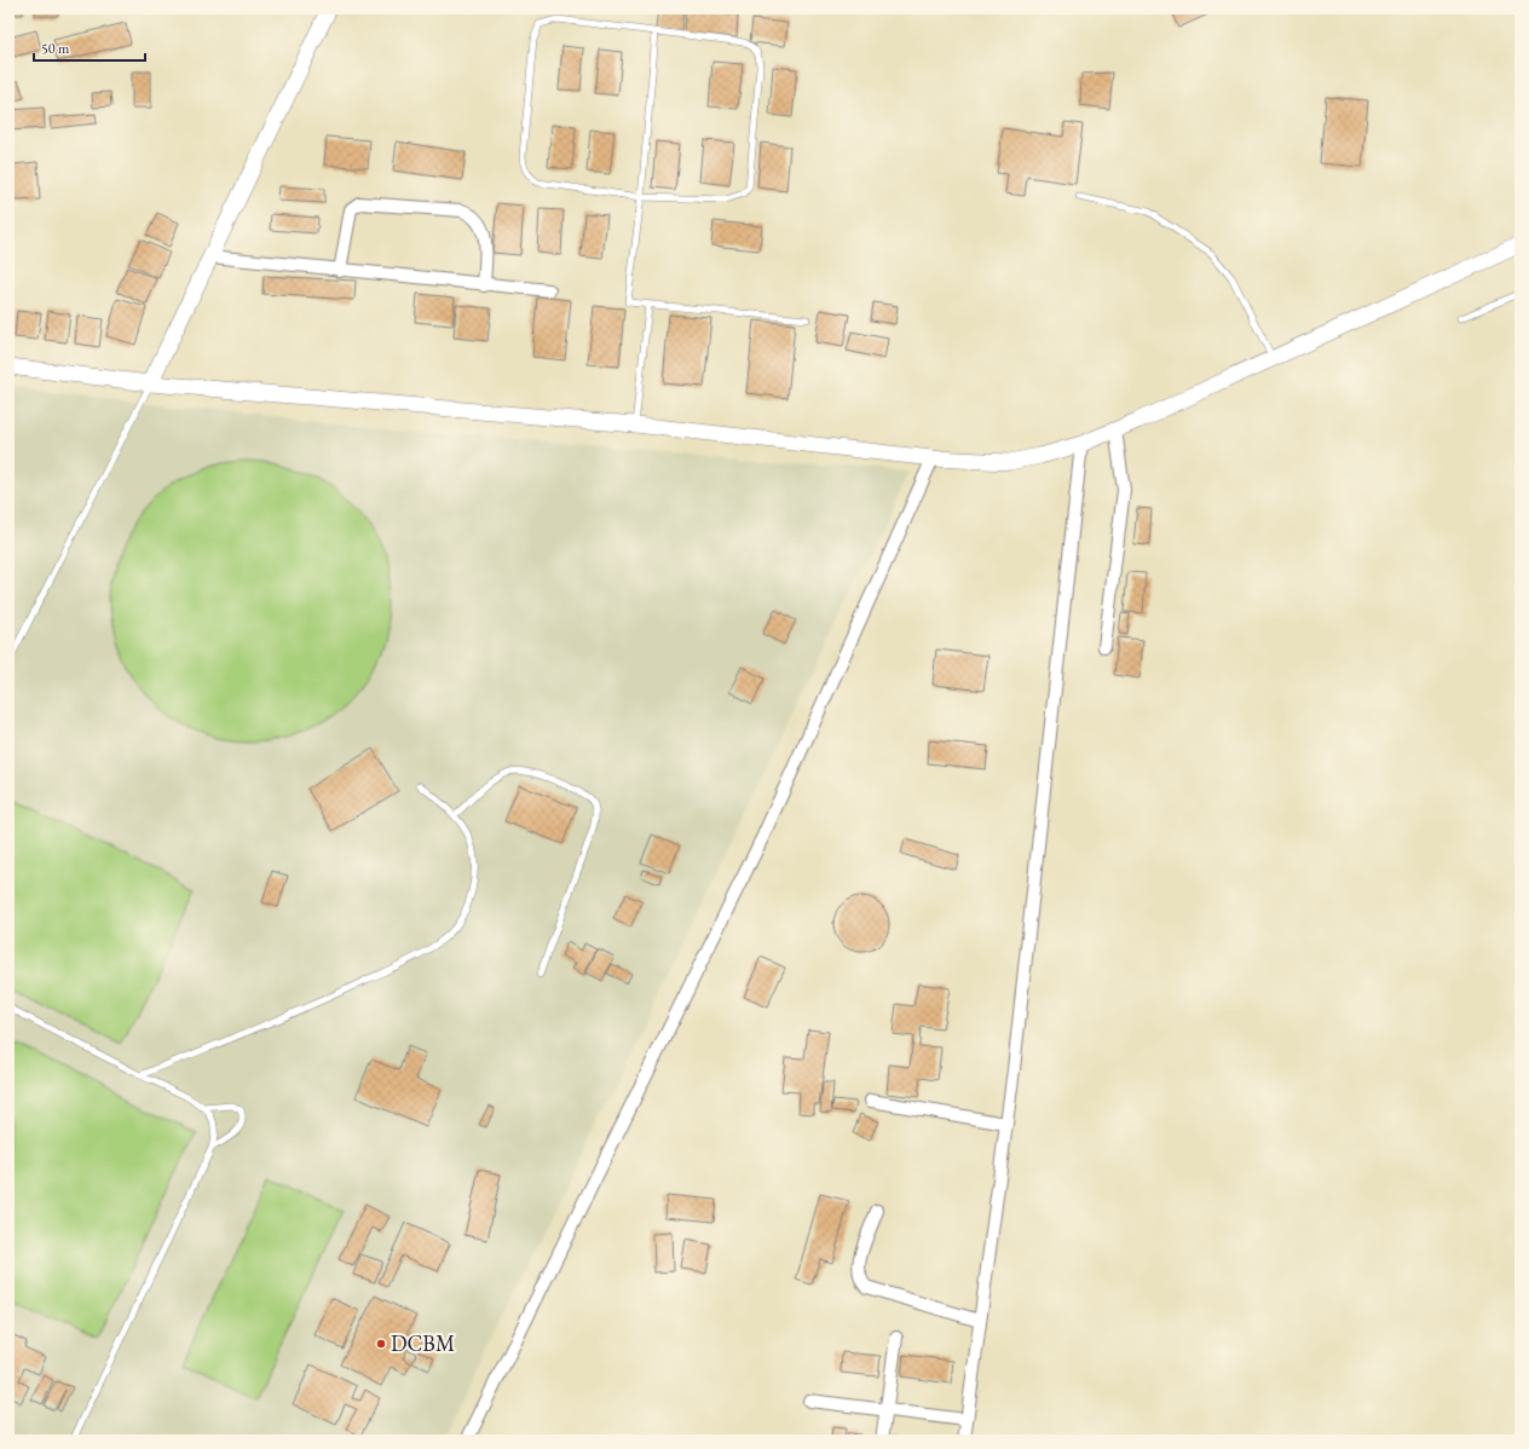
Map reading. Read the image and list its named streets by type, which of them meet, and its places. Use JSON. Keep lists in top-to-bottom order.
{
  "places": ["DCBM"],
  "scale_bar": "50 m"
}
